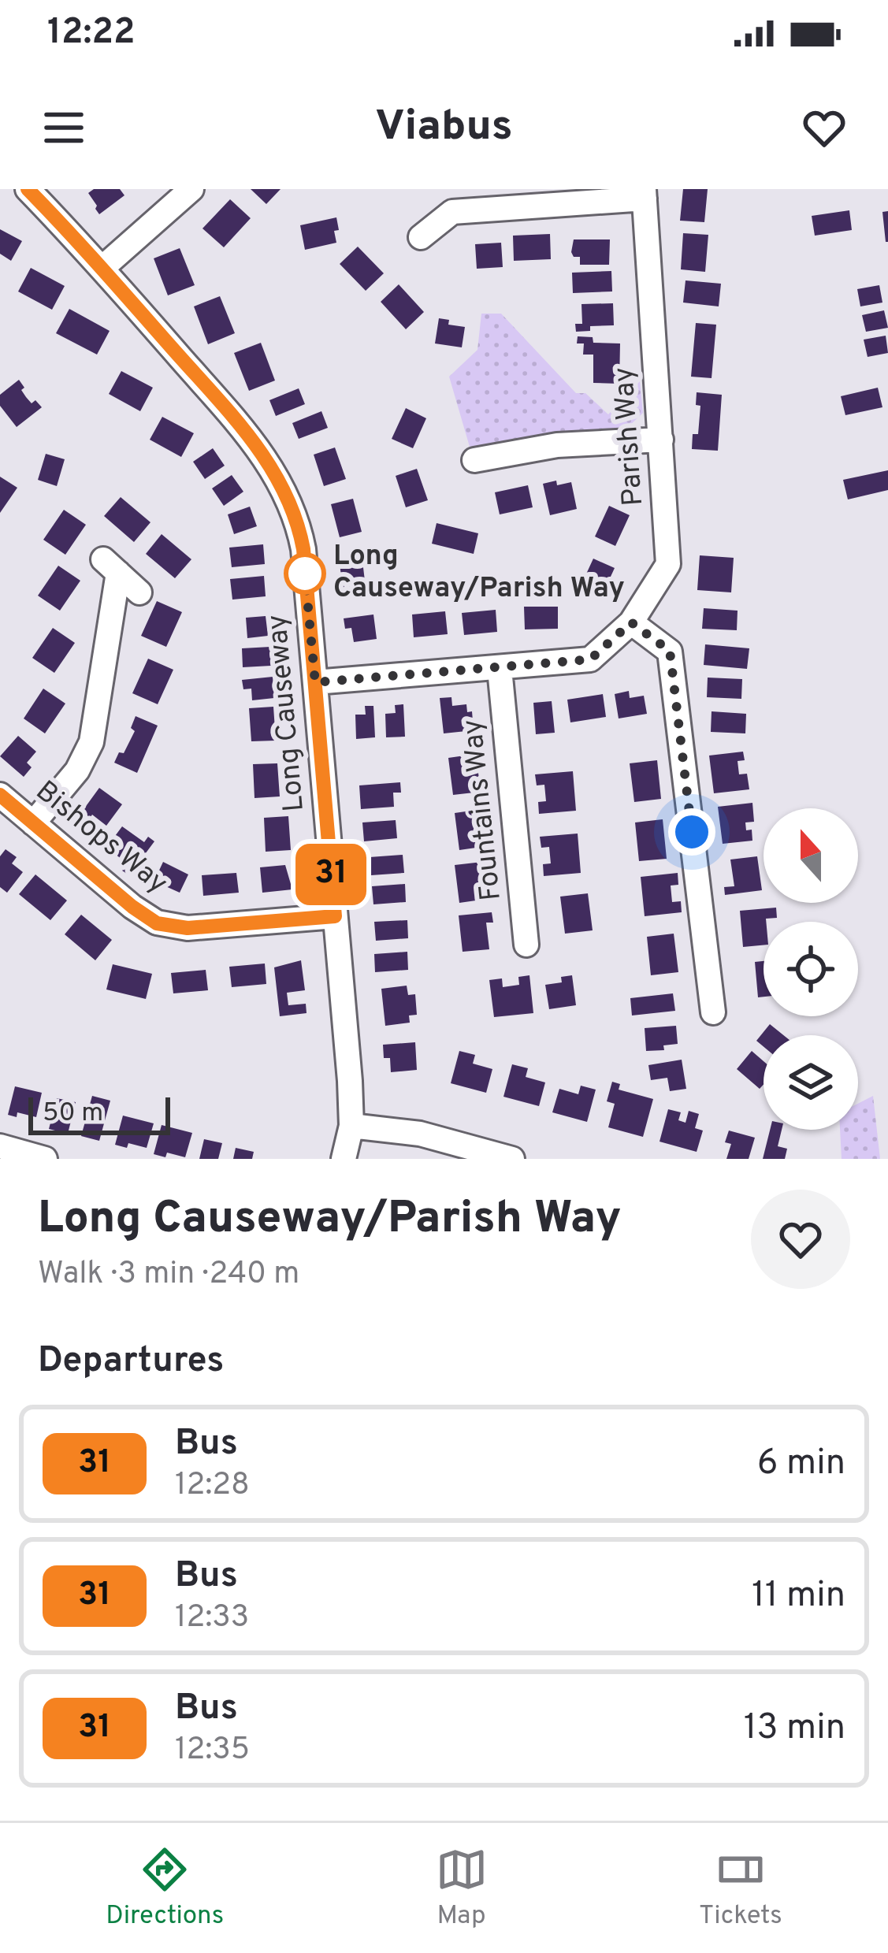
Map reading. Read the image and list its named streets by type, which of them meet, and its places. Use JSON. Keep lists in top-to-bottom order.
{
  "streets": {
    "street": [
      "Parish Way",
      "Long Causeway",
      "Fountains Way",
      "Bishops Way"
    ]
  },
  "crossings": [
    ["Parish Way", "Long Causeway"],
    ["Parish Way", "Fountains Way"],
    ["Long Causeway", "Bishops Way"]
  ],
  "places": ["Long Causeway/Parish Way"],
  "lines": ["bus line 31"],
  "scale_bar": "50 m",
  "north": "top",
  "page": {
    "status": "12:22",
    "header": "Viabus",
    "on_map": "31",
    "scale": "50 m",
    "heading": [
      ["Long Causeway/Parish Way", "Walk · 3 min · 240 m"],
      "Departures"
    ],
    "list": [
      {
        "mark": "31",
        "name": "Bus",
        "note": "12:28",
        "value": "6 min"
      },
      {
        "mark": "31",
        "name": "Bus",
        "note": "12:33",
        "value": "11 min"
      },
      {
        "mark": "31",
        "name": "Bus",
        "note": "12:35",
        "value": "13 min"
      }
    ],
    "tabs": ["Directions", "Map", "Tickets"]
  }
}
